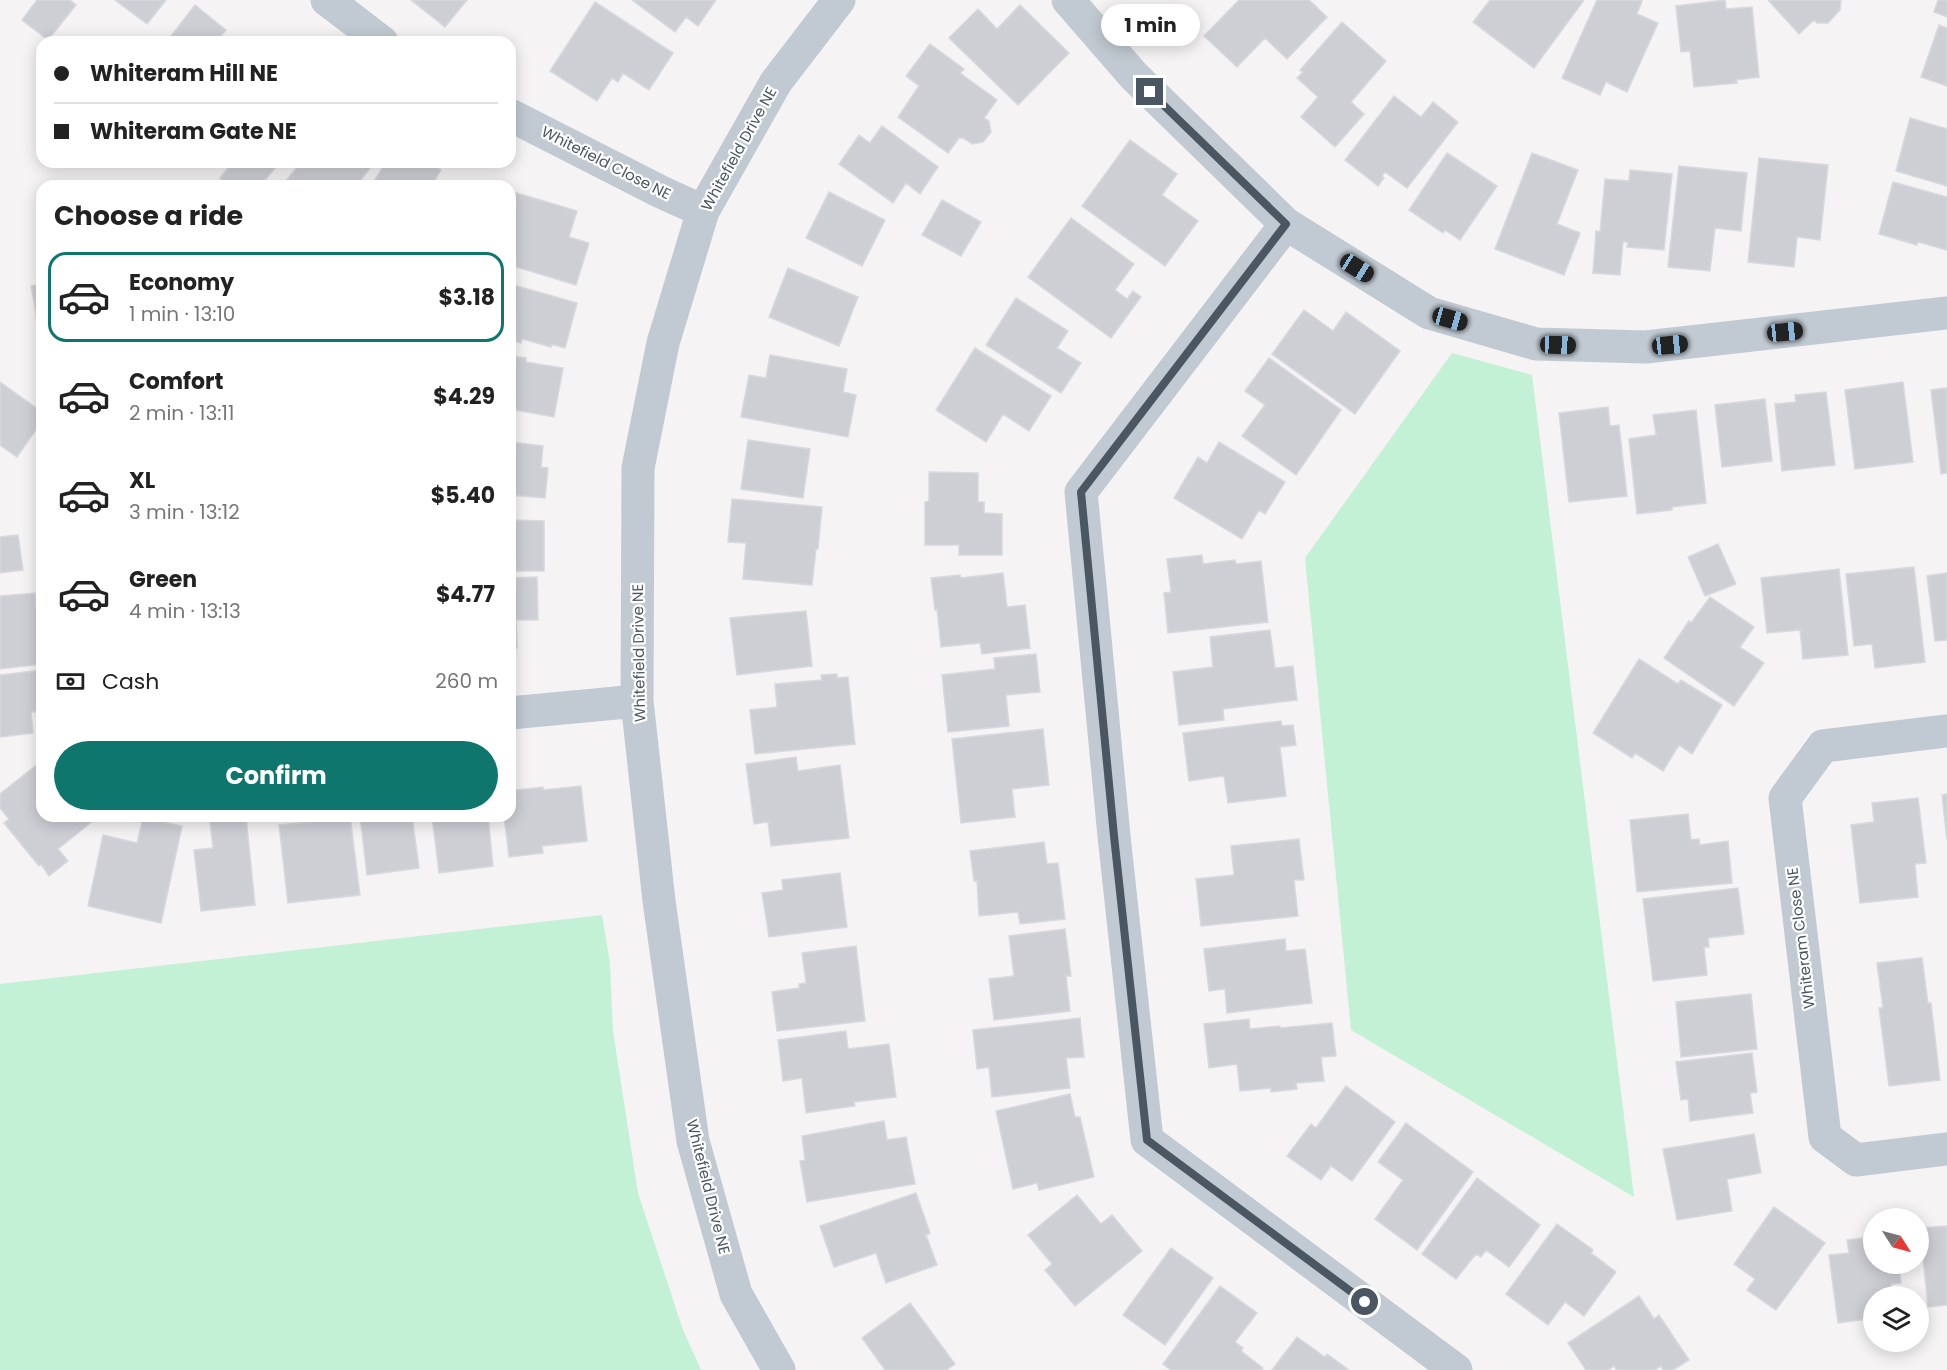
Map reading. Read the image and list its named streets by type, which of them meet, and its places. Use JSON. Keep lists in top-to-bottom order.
{
  "streets": {
    "street": ["Whitefield Drive NE", "Whitefield Close NE", "Whiteram Close NE"]
  },
  "crossings": [
    ["Whitefield Drive NE", "Whitefield Close NE"]
  ],
  "north": "bottom right",
  "page": {
    "bubble": "1 min",
    "banner": ["Whiteram Hill NE", "Whiteram Gate NE"],
    "heading": "Choose a ride",
    "list": [
      {
        "name": "Economy",
        "note": "1 min · 13:10",
        "value": "$3.18"
      },
      {
        "name": "Comfort",
        "note": "2 min · 13:11",
        "value": "$4.29"
      },
      {
        "name": "XL",
        "note": "3 min · 13:12",
        "value": "$5.40"
      },
      {
        "name": "Green",
        "note": "4 min · 13:13",
        "value": "$4.77"
      }
    ],
    "pay": ["Cash", "260 m"],
    "buttons": "Confirm"
  }
}
